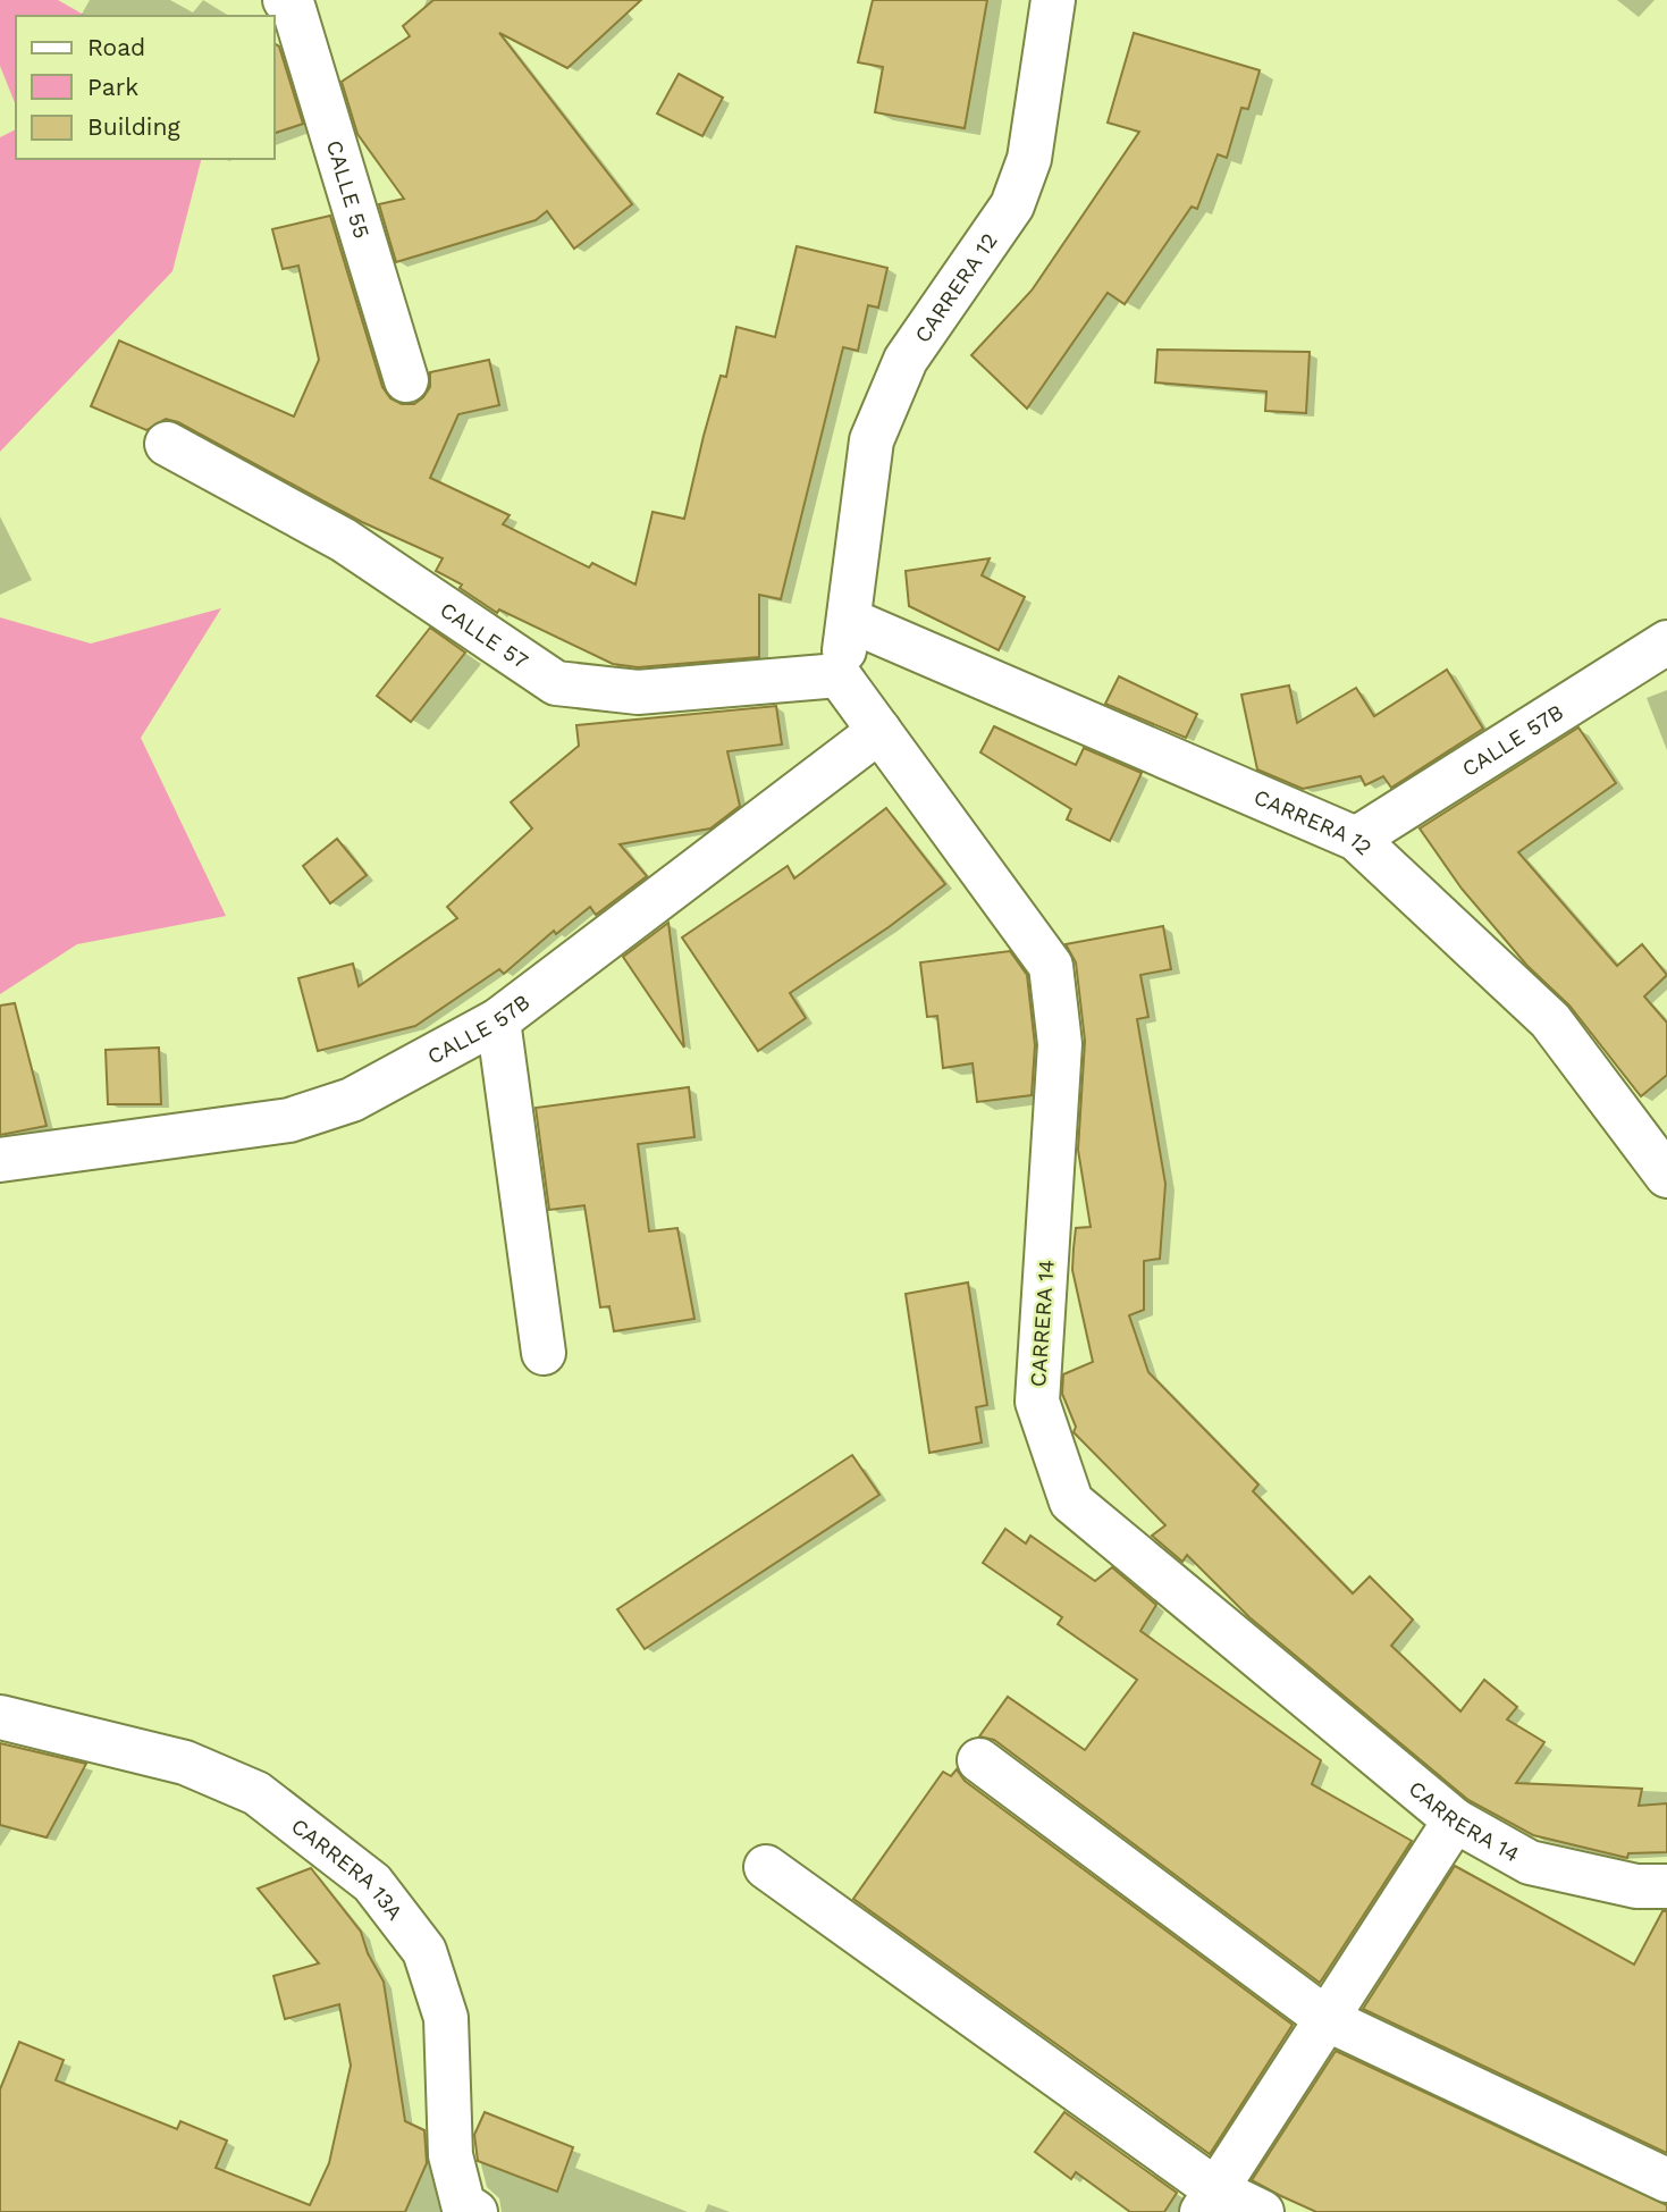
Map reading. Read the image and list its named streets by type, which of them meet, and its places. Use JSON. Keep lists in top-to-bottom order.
{
  "streets": {
    "street": [
      "CALLE 55",
      "CARRERA 12",
      "CALLE 57",
      "CALLE 57B",
      "CARRERA 14",
      "CARRERA 13A"
    ]
  },
  "crossings": [
    ["CARRERA 12", "CALLE 57"],
    ["CARRERA 12", "CALLE 57B"],
    ["CARRERA 12", "CARRERA 14"],
    ["CALLE 57", "CARRERA 14"],
    ["CALLE 57B", "CARRERA 14"]
  ],
  "legend": ["Road", "Park", "Building"]
}
